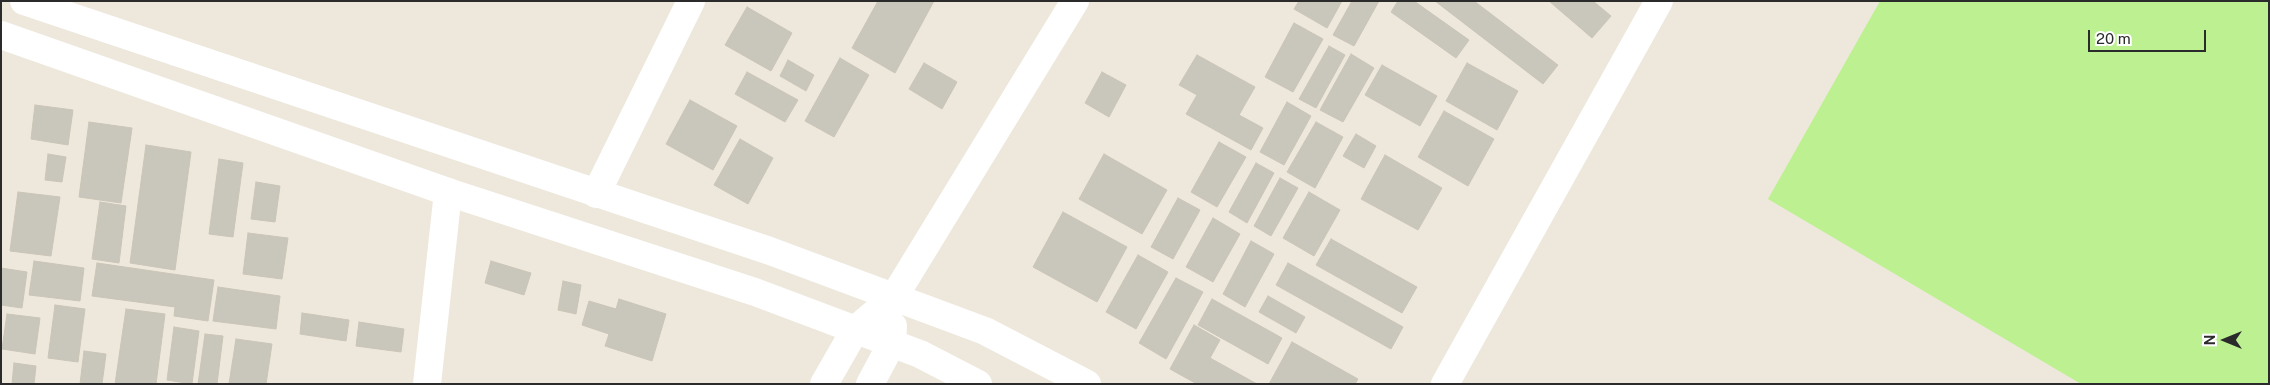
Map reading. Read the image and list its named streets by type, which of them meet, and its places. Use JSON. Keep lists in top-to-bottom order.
{
  "scale_bar": "20 m",
  "north": "left"
}
